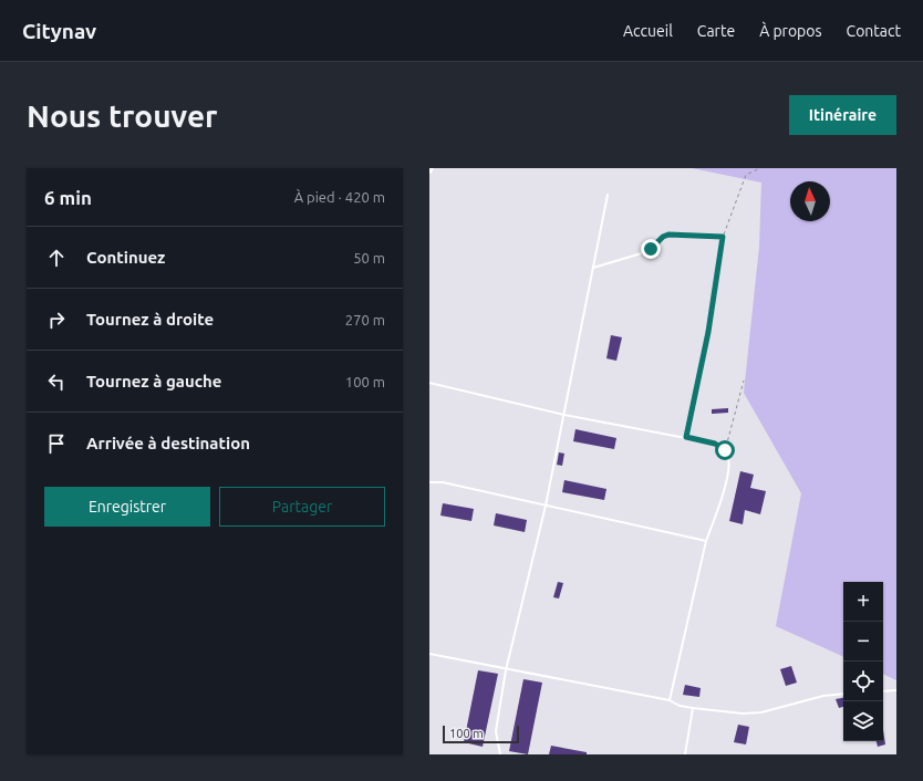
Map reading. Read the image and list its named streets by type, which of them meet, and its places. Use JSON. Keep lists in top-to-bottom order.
{
  "scale_bar": "100 m",
  "north": "top",
  "page": {
    "header": "Citynav",
    "nav": [
      "Accueil",
      "Carte",
      "À propos",
      "Contact"
    ],
    "buttons": [
      "Itinéraire",
      ["Enregistrer", "Partager"]
    ],
    "title": "Nous trouver",
    "heading": ["6 min", "À pied · 420 m"],
    "list": [
      ["Continuez", "50 m"],
      ["Tournez à droite", "270 m"],
      ["Tournez à gauche", "100 m"],
      "Arrivée à destination"
    ],
    "map_buttons": ["+", "−"],
    "scale": "100 m"
  }
}
